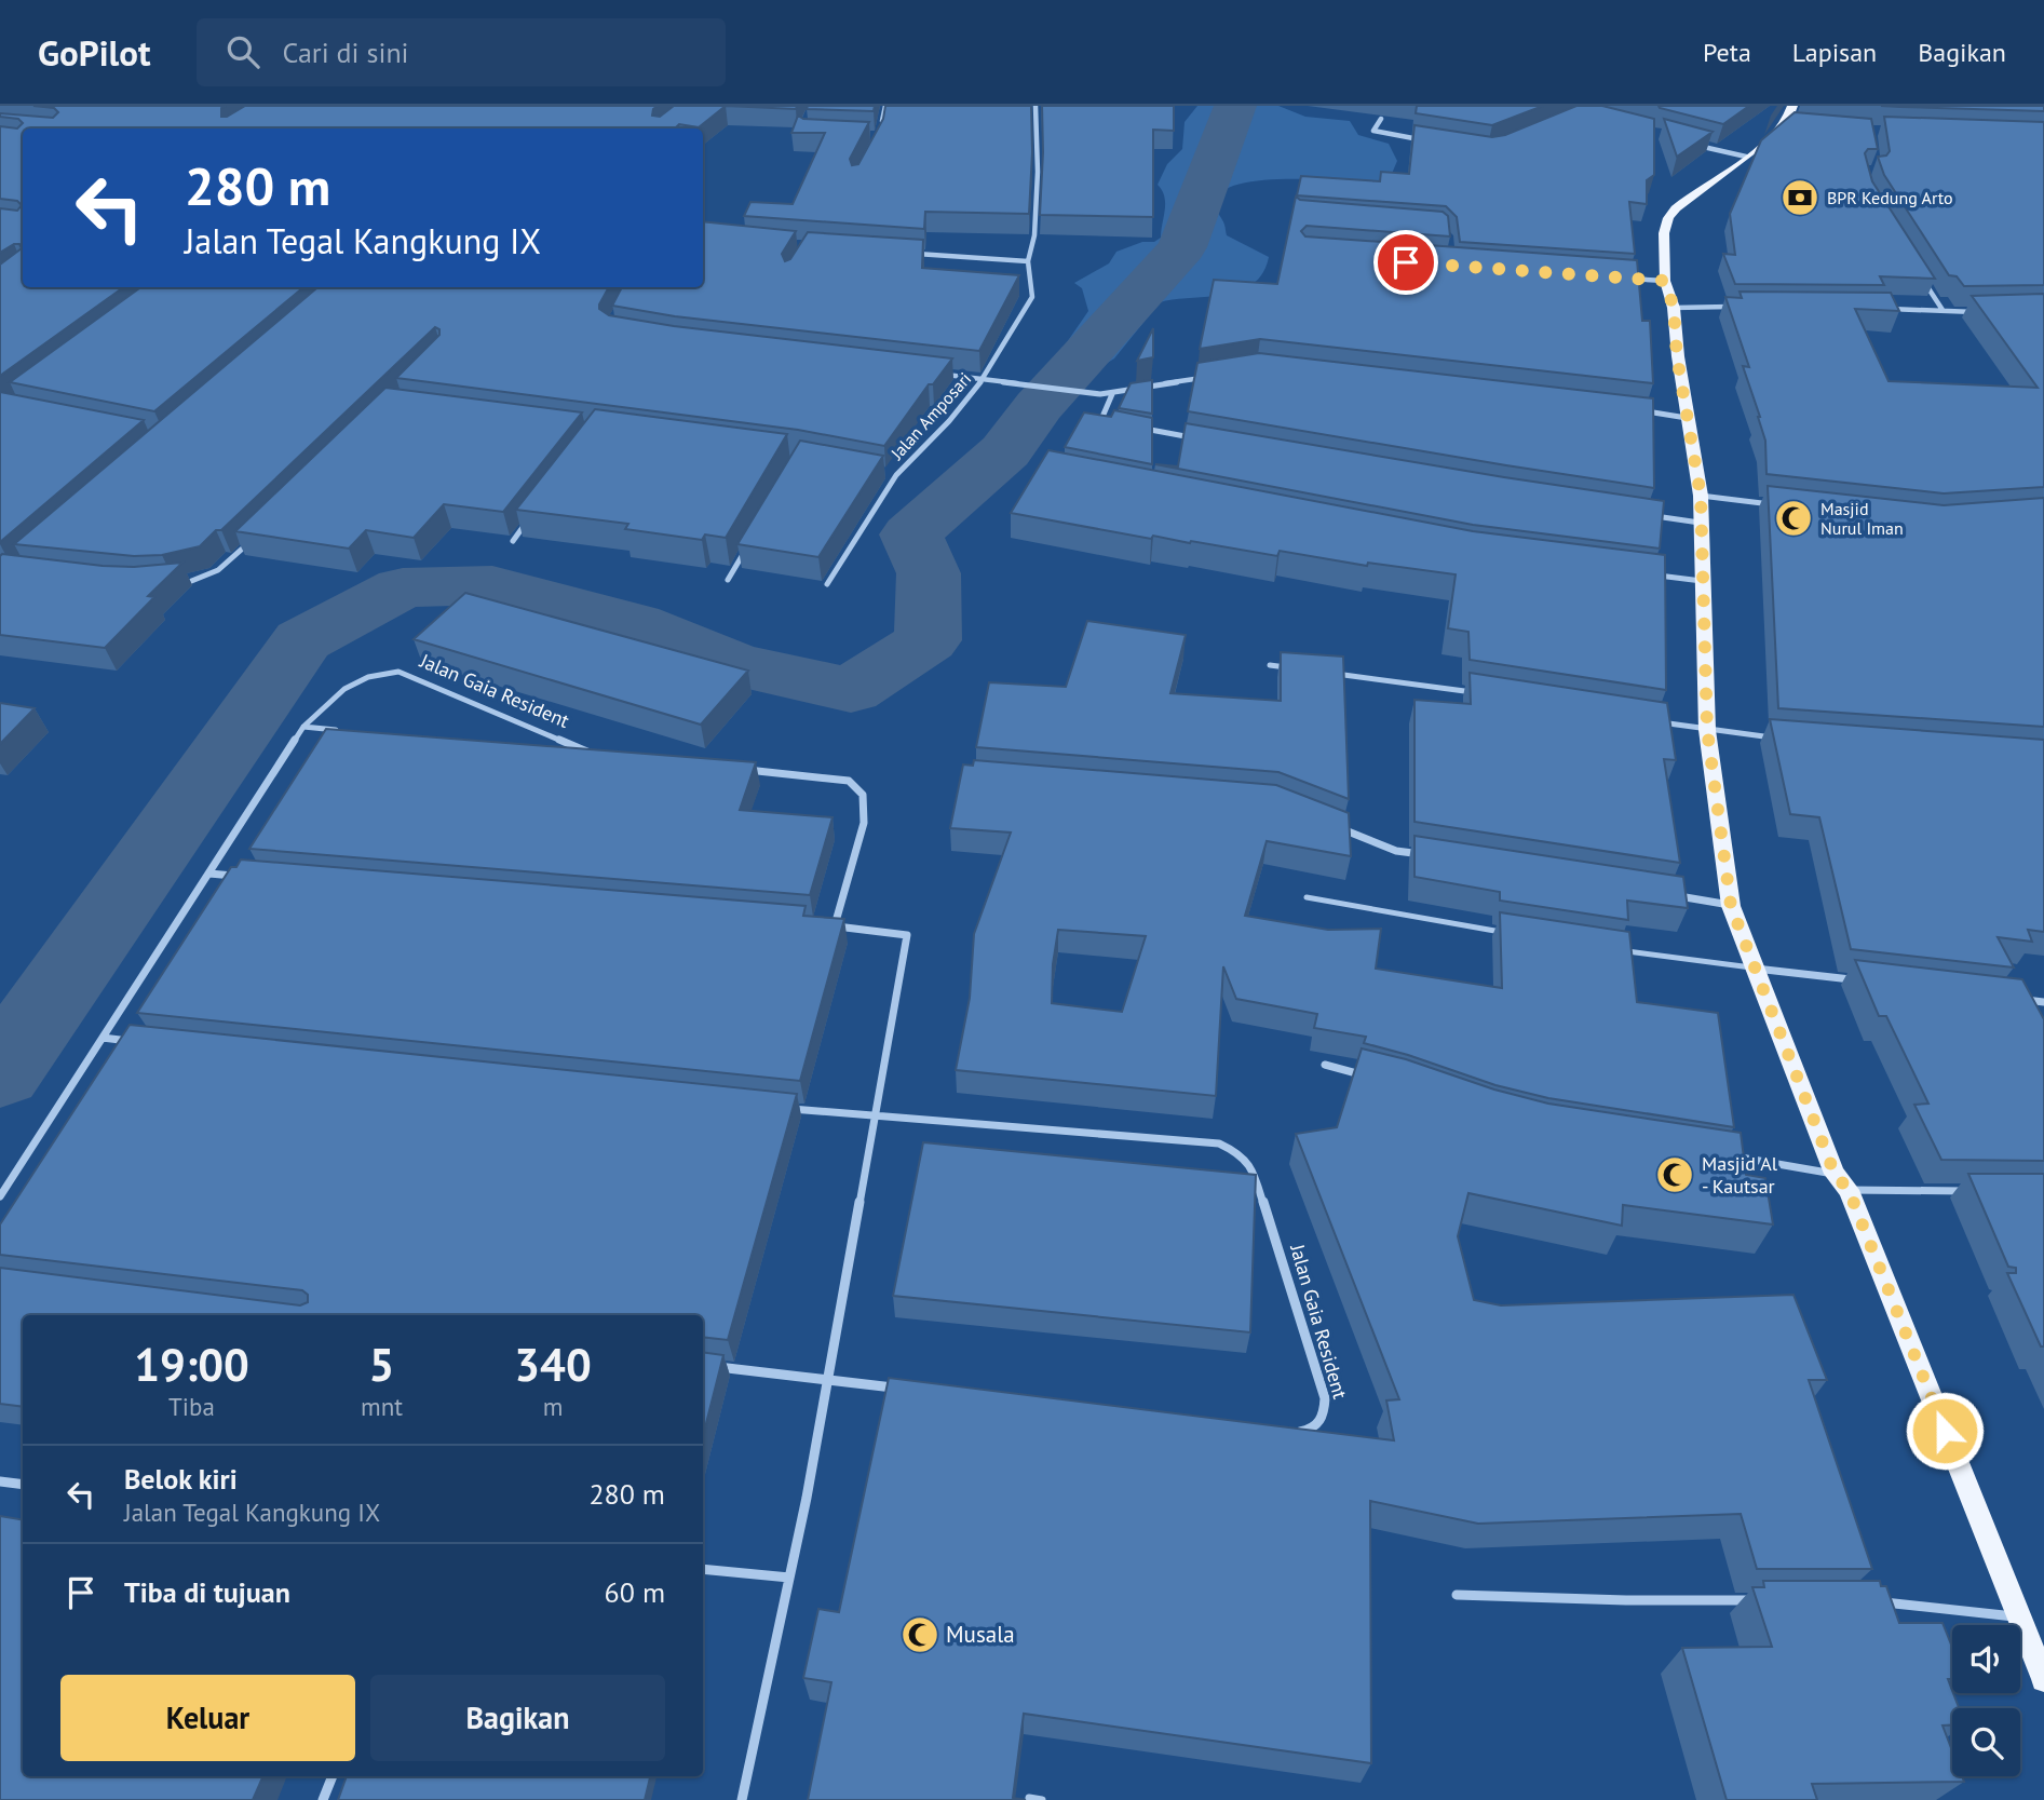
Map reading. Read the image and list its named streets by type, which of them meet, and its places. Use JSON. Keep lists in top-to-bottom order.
{
  "streets": {
    "street": ["Jalan Amposari", "Jalan Gaia Resident"]
  },
  "places": {
    "bank": ["BPR Kedung Arto"],
    "mosque": ["Masjid Nurul Iman", "Masjid Al - Kautsar", "Musala"]
  },
  "page": {
    "header": "GoPilot",
    "search": "Cari di sini",
    "nav": ["Peta", "Lapisan", "Bagikan"],
    "turn": ["280 m", "Jalan Tegal Kangkung IX"],
    "eta": [
      "19:00",
      "Tiba",
      "5",
      "mnt",
      "340",
      "m"
    ],
    "list": [
      {
        "name": "Belok kiri",
        "note": "Jalan Tegal Kangkung IX",
        "value": "280 m"
      },
      {
        "name": "Tiba di tujuan",
        "value": "60 m"
      }
    ],
    "buttons": ["Keluar", "Bagikan"]
  }
}
